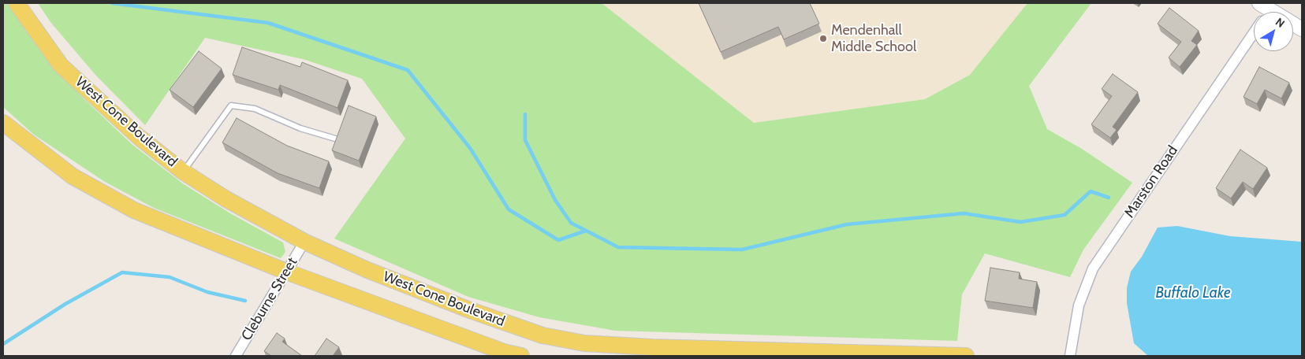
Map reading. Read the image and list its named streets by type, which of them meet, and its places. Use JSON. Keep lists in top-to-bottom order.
{
  "streets": {
    "main road": ["West Cone Boulevard"],
    "street": ["Marston Road", "Cleburne Street"]
  },
  "crossings": [
    ["West Cone Boulevard", "Cleburne Street"]
  ],
  "water": ["Buffalo Lake"],
  "places": ["Mendenhall Middle School"],
  "north": "top right"
}
